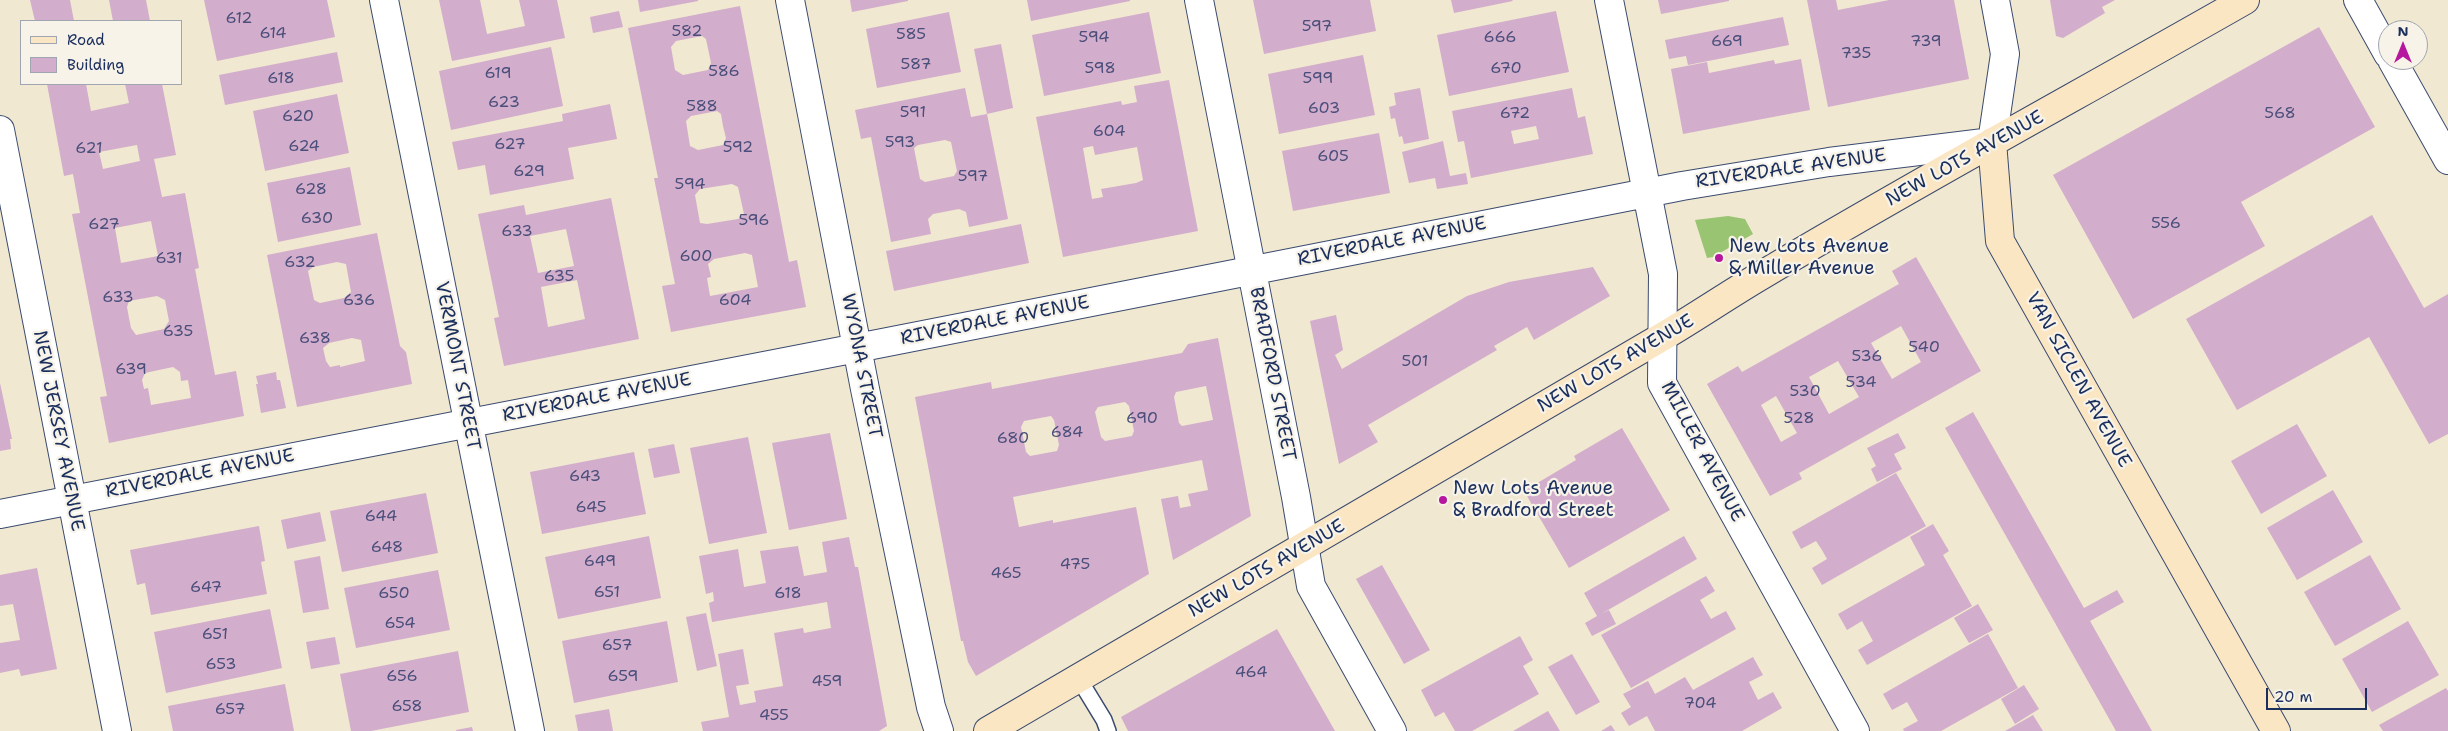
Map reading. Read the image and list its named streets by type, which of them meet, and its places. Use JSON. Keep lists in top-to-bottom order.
{
  "streets": {
    "street": [
      "NEW LOTS AVENUE",
      "RIVERDALE AVENUE",
      "VERMONT STREET",
      "WYONA STREET",
      "BRADFORD STREET",
      "VAN SICLEN AVENUE",
      "NEW JERSEY AVENUE",
      "MILLER AVENUE"
    ]
  },
  "crossings": [
    ["NEW LOTS AVENUE", "RIVERDALE AVENUE"],
    ["NEW LOTS AVENUE", "BRADFORD STREET"],
    ["NEW LOTS AVENUE", "VAN SICLEN AVENUE"],
    ["NEW LOTS AVENUE", "MILLER AVENUE"],
    ["RIVERDALE AVENUE", "VERMONT STREET"],
    ["RIVERDALE AVENUE", "WYONA STREET"],
    ["RIVERDALE AVENUE", "BRADFORD STREET"],
    ["RIVERDALE AVENUE", "VAN SICLEN AVENUE"],
    ["RIVERDALE AVENUE", "NEW JERSEY AVENUE"],
    ["RIVERDALE AVENUE", "MILLER AVENUE"]
  ],
  "places": ["New Lots Avenue & Miller Avenue", "New Lots Avenue & Bradford Street"],
  "house_numbers": [
    "612",
    "597",
    "582",
    "614",
    "585",
    "594",
    "666",
    "669",
    "739",
    "735",
    "587",
    "598",
    "670",
    "586",
    "619",
    "618",
    "599",
    "623",
    "588",
    "603",
    "591",
    "672",
    "568",
    "620",
    "604",
    "593",
    "627",
    "624",
    "592",
    "621",
    "605",
    "629",
    "597",
    "594",
    "628",
    "630",
    "596",
    "556",
    "627",
    "633",
    "600",
    "631",
    "632",
    "635",
    "633",
    "636",
    "604",
    "635",
    "638",
    "540",
    "536",
    "501",
    "639",
    "534",
    "530",
    "690",
    "528",
    "684",
    "680",
    "643",
    "645",
    "644",
    "648",
    "649",
    "475",
    "465",
    "647",
    "651",
    "650",
    "618",
    "654",
    "651",
    "657",
    "653",
    "464",
    "656",
    "659",
    "459",
    "704",
    "658",
    "657",
    "455"
  ],
  "legend": ["Road", "Building"],
  "scale_bar": "20 m",
  "north": "top"
}
